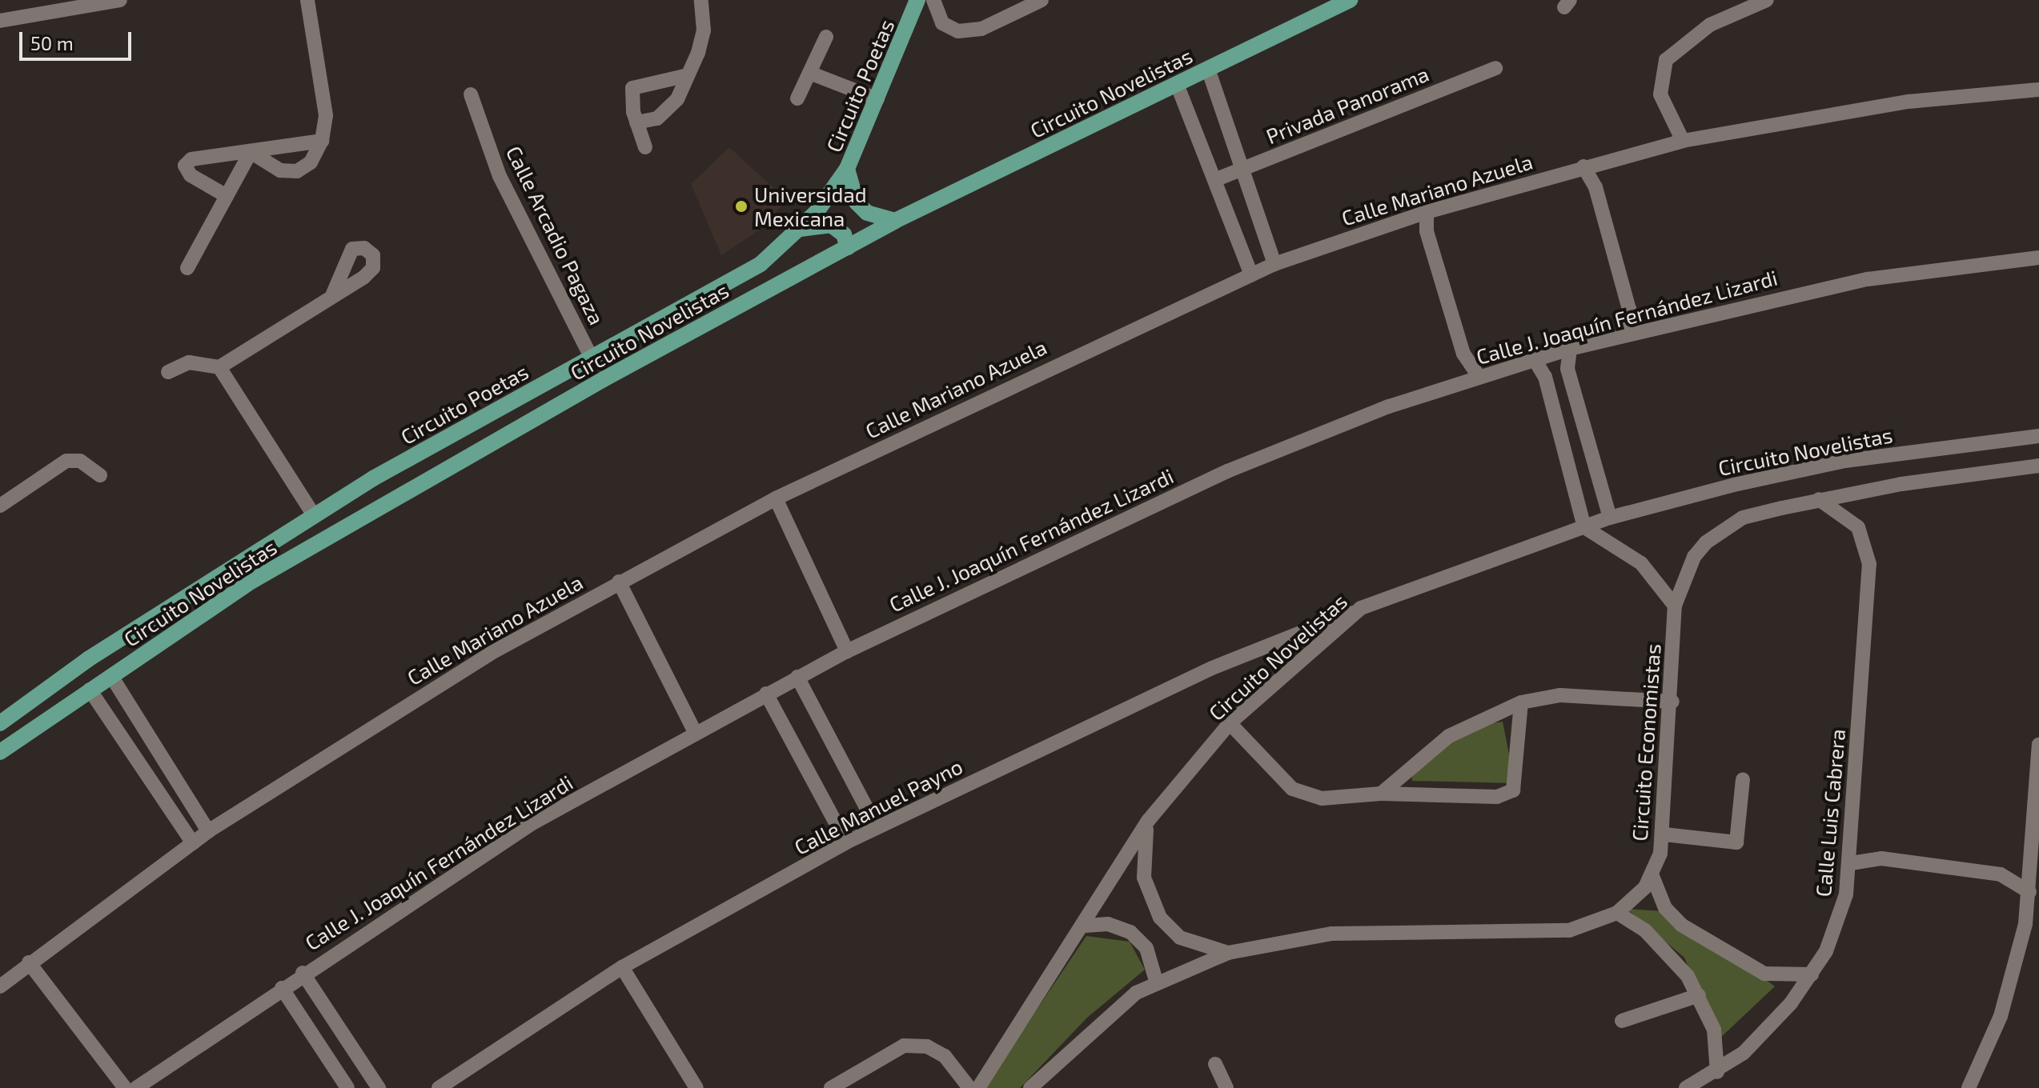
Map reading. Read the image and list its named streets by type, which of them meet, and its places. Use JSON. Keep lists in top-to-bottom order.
{
  "streets": {
    "main road": ["Circuito Poetas", "Circuito Novelistas"],
    "street": [
      "Privada Panorama",
      "Calle Mariano Azuela",
      "Calle Arcadio Pagaza",
      "Calle J. Joaquín Fernández Lizardi",
      "Circuito Economistas",
      "Calle Manuel Payno",
      "Calle Luis Cabrera"
    ]
  },
  "crossings": [
    ["Circuito Poetas", "Calle Arcadio Pagaza"],
    ["Circuito Novelistas", "Calle Manuel Payno"],
    ["Circuito Economistas", "Calle Luis Cabrera"]
  ],
  "places": ["Universidad Mexicana"],
  "scale_bar": "50 m"
}
